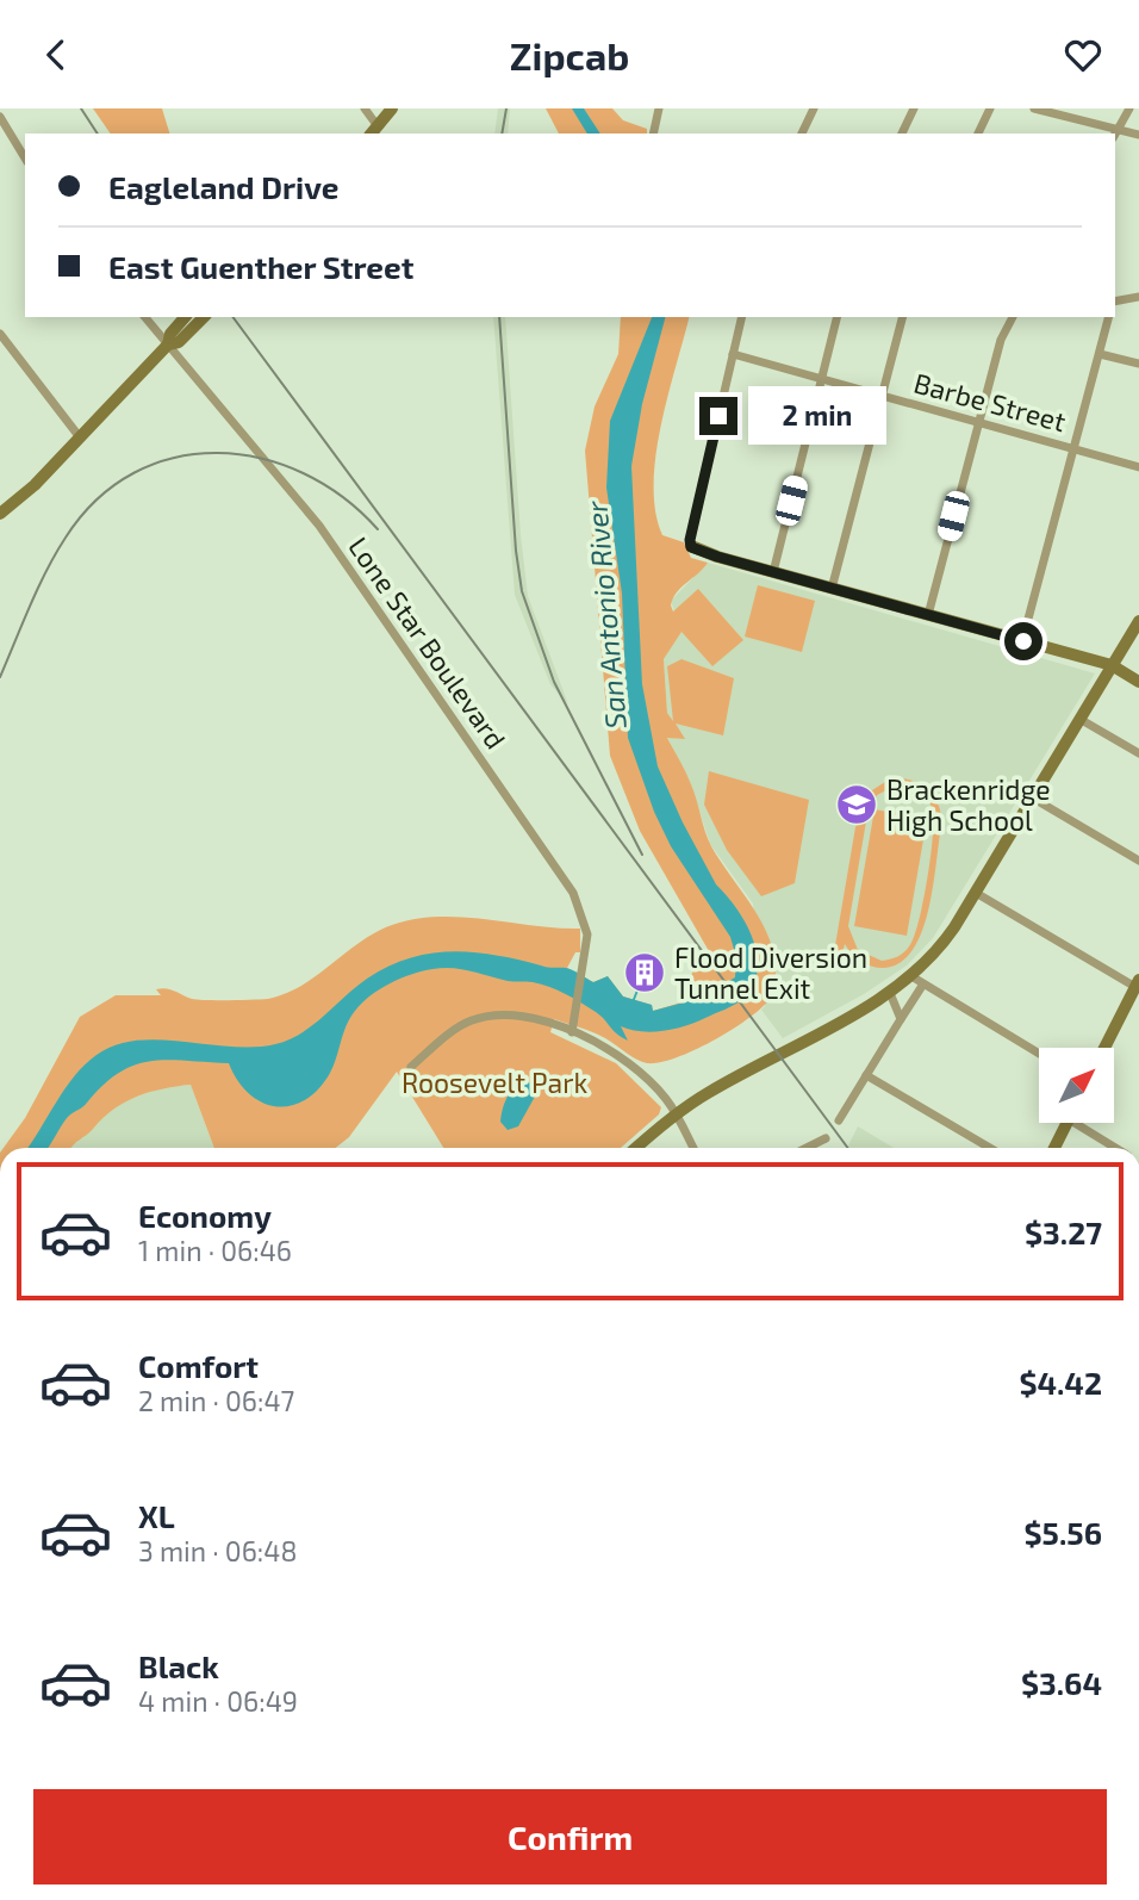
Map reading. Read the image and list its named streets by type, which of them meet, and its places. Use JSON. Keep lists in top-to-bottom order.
{
  "streets": {
    "street": ["Barbe Street", "Lone Star Boulevard"]
  },
  "water": ["San Antonio River"],
  "parks": ["Roosevelt Park"],
  "places": {
    "school or university": ["Brackenridge High School"],
    "building": ["Flood Diversion Tunnel Exit"]
  },
  "north": "top right",
  "page": {
    "header": "Zipcab",
    "banner": ["Eagleland Drive", "East Guenther Street"],
    "bubble": "2 min",
    "list": [
      {
        "name": "Economy",
        "note": "1 min · 06:46",
        "value": "$3.27"
      },
      {
        "name": "Comfort",
        "note": "2 min · 06:47",
        "value": "$4.42"
      },
      {
        "name": "XL",
        "note": "3 min · 06:48",
        "value": "$5.56"
      },
      {
        "name": "Black",
        "note": "4 min · 06:49",
        "value": "$3.64"
      }
    ],
    "buttons": "Confirm"
  }
}
